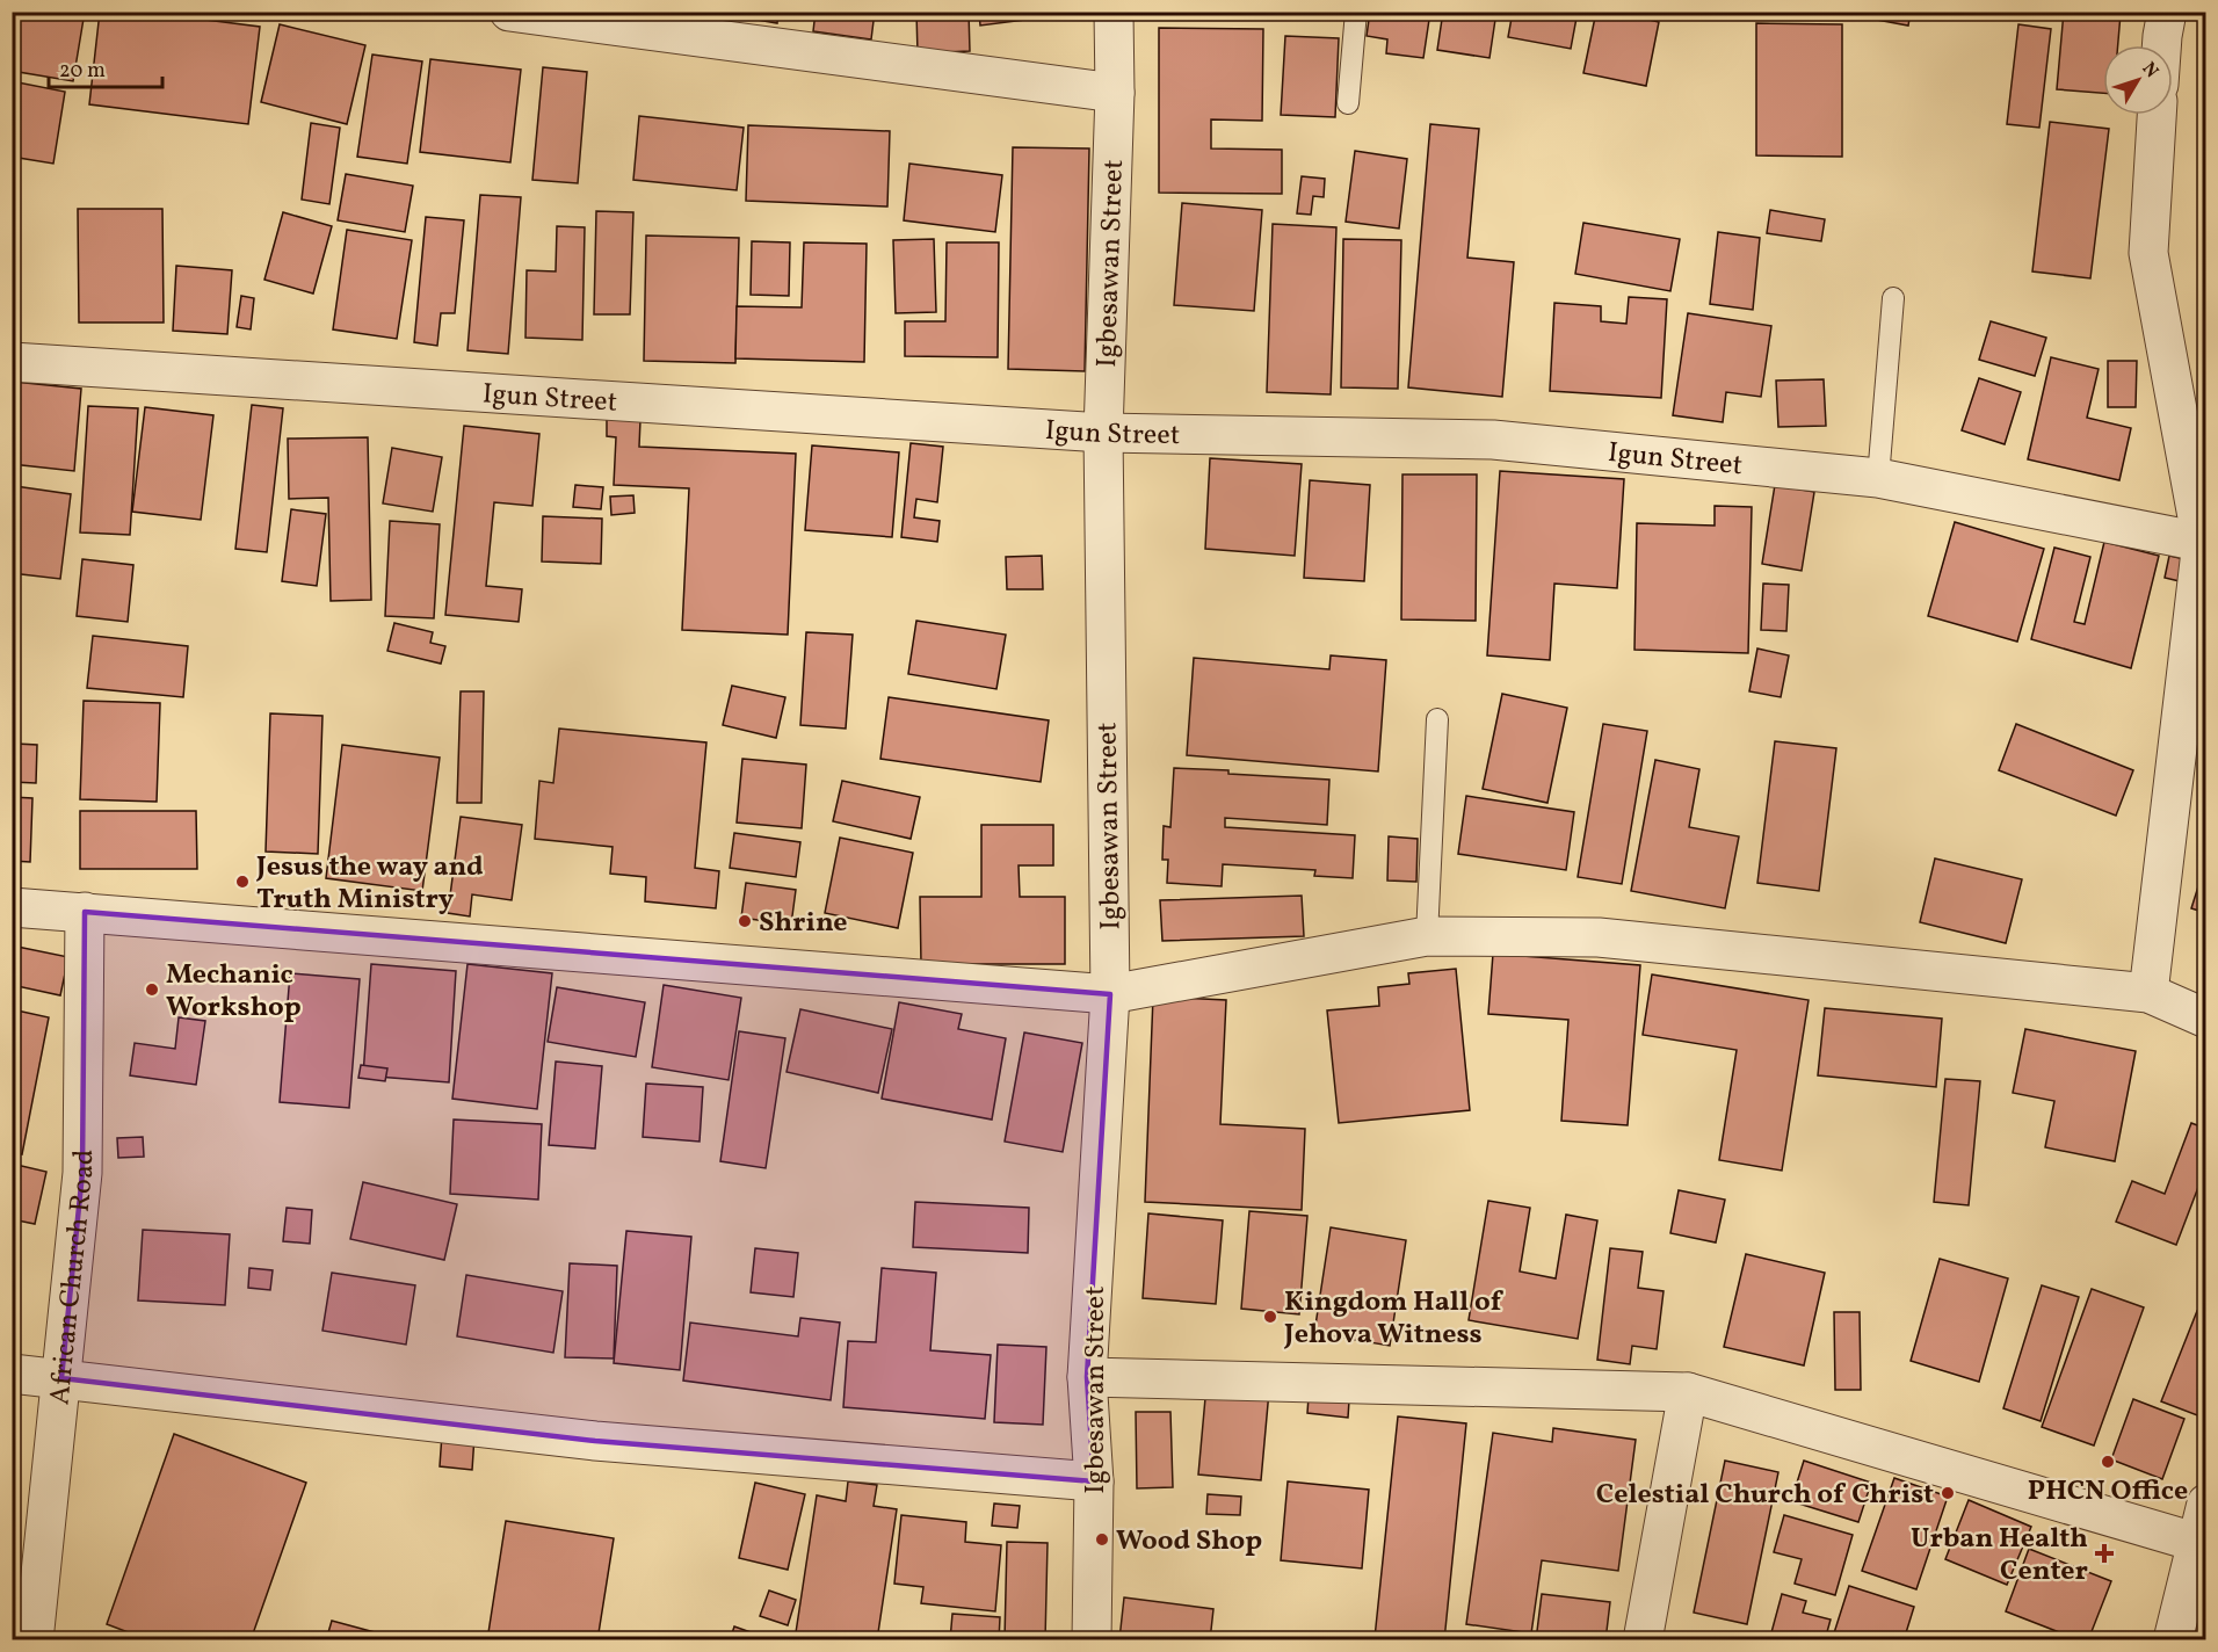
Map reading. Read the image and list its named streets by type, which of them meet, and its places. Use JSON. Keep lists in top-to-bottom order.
{
  "streets": {
    "street": ["Igbesawan Street", "Igun Street", "African Church Road"]
  },
  "crossings": [
    ["Igbesawan Street", "Igun Street"]
  ],
  "places": {
    "other": [
      "Jesus the way and Truth Ministry",
      "Shrine",
      "Mechanic Workshop",
      "Kingdom Hall of Jehova Witness",
      "PHCN Office",
      "Celestial Church of Christ",
      "Wood Shop"
    ],
    "health": ["Urban Health Center"]
  },
  "scale_bar": "20 m",
  "north": "top right"
}
